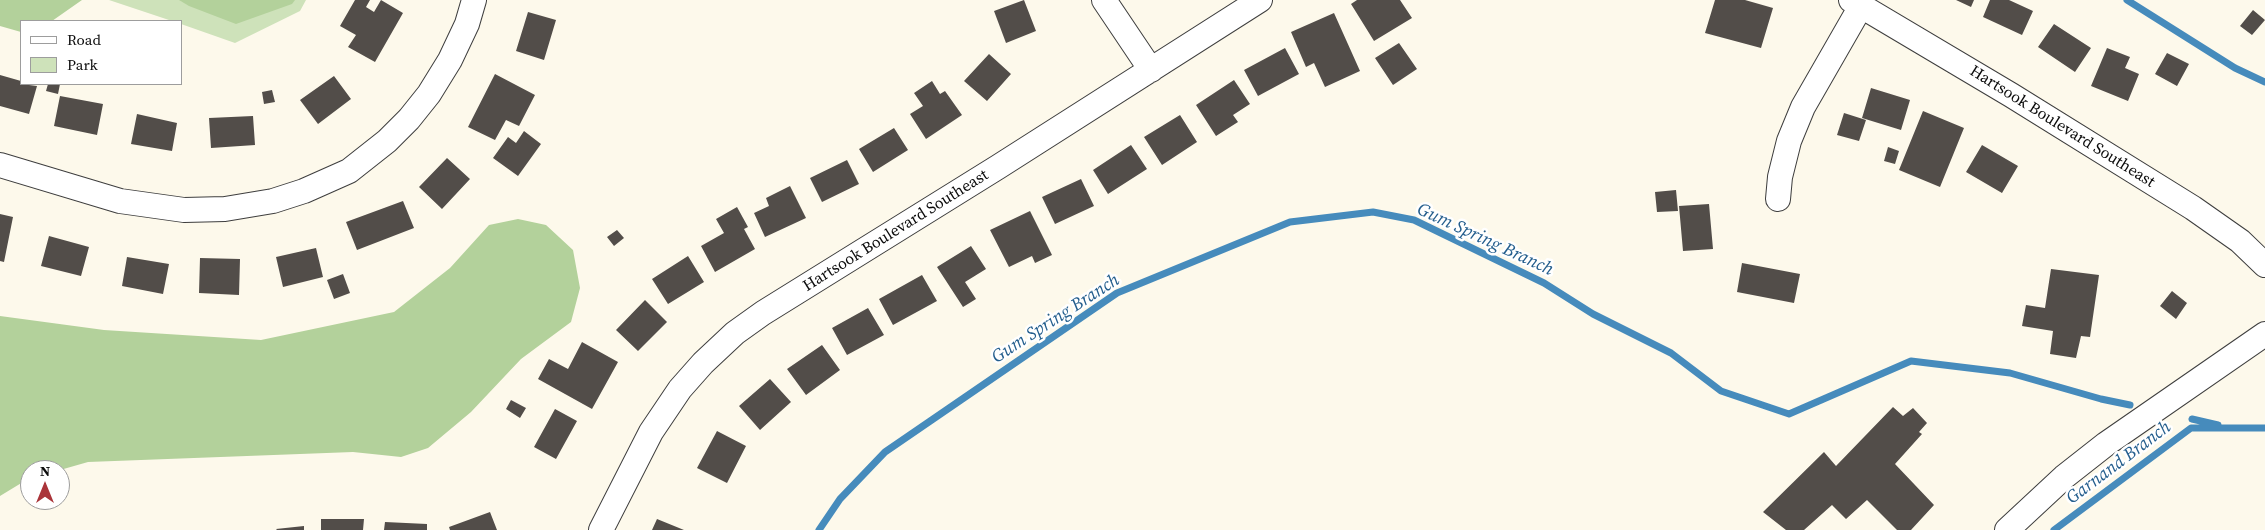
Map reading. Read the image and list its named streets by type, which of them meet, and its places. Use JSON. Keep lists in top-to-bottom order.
{
  "streets": {
    "street": ["Hartsook Boulevard Southeast"]
  },
  "water": ["Gum Spring Branch", "Garnand Branch"],
  "legend": ["Road", "Park"],
  "north": "top"
}
